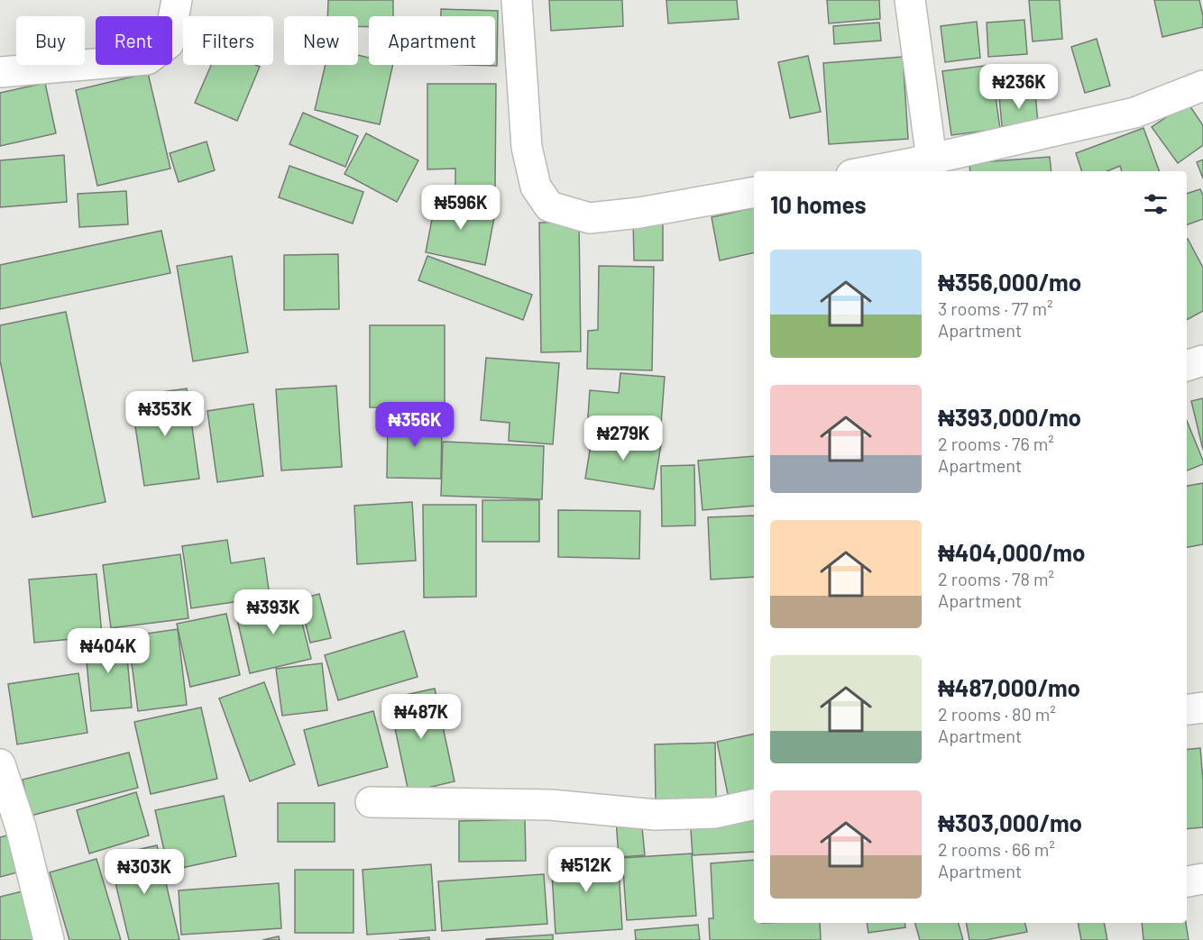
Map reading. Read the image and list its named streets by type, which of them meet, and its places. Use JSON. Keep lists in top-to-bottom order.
{
  "page": {
    "chip": [
      "Buy",
      "Rent",
      "Filters",
      "New",
      "Apartment"
    ],
    "price": [
      "₦236K",
      "₦596K",
      "₦353K",
      "₦356K",
      "₦279K",
      "₦393K",
      "₦404K",
      "₦487K",
      "₦512K",
      "₦303K"
    ],
    "heading": "10 homes",
    "list": [
      {
        "name": "₦356,000/mo",
        "note": "3 rooms · 77 m² · Apartment"
      },
      {
        "name": "₦393,000/mo",
        "note": "2 rooms · 76 m² · Apartment"
      },
      {
        "name": "₦404,000/mo",
        "note": "2 rooms · 78 m² · Apartment"
      },
      {
        "name": "₦487,000/mo",
        "note": "2 rooms · 80 m² · Apartment"
      },
      {
        "name": "₦303,000/mo",
        "note": "2 rooms · 66 m² · Apartment"
      }
    ]
  }
}
